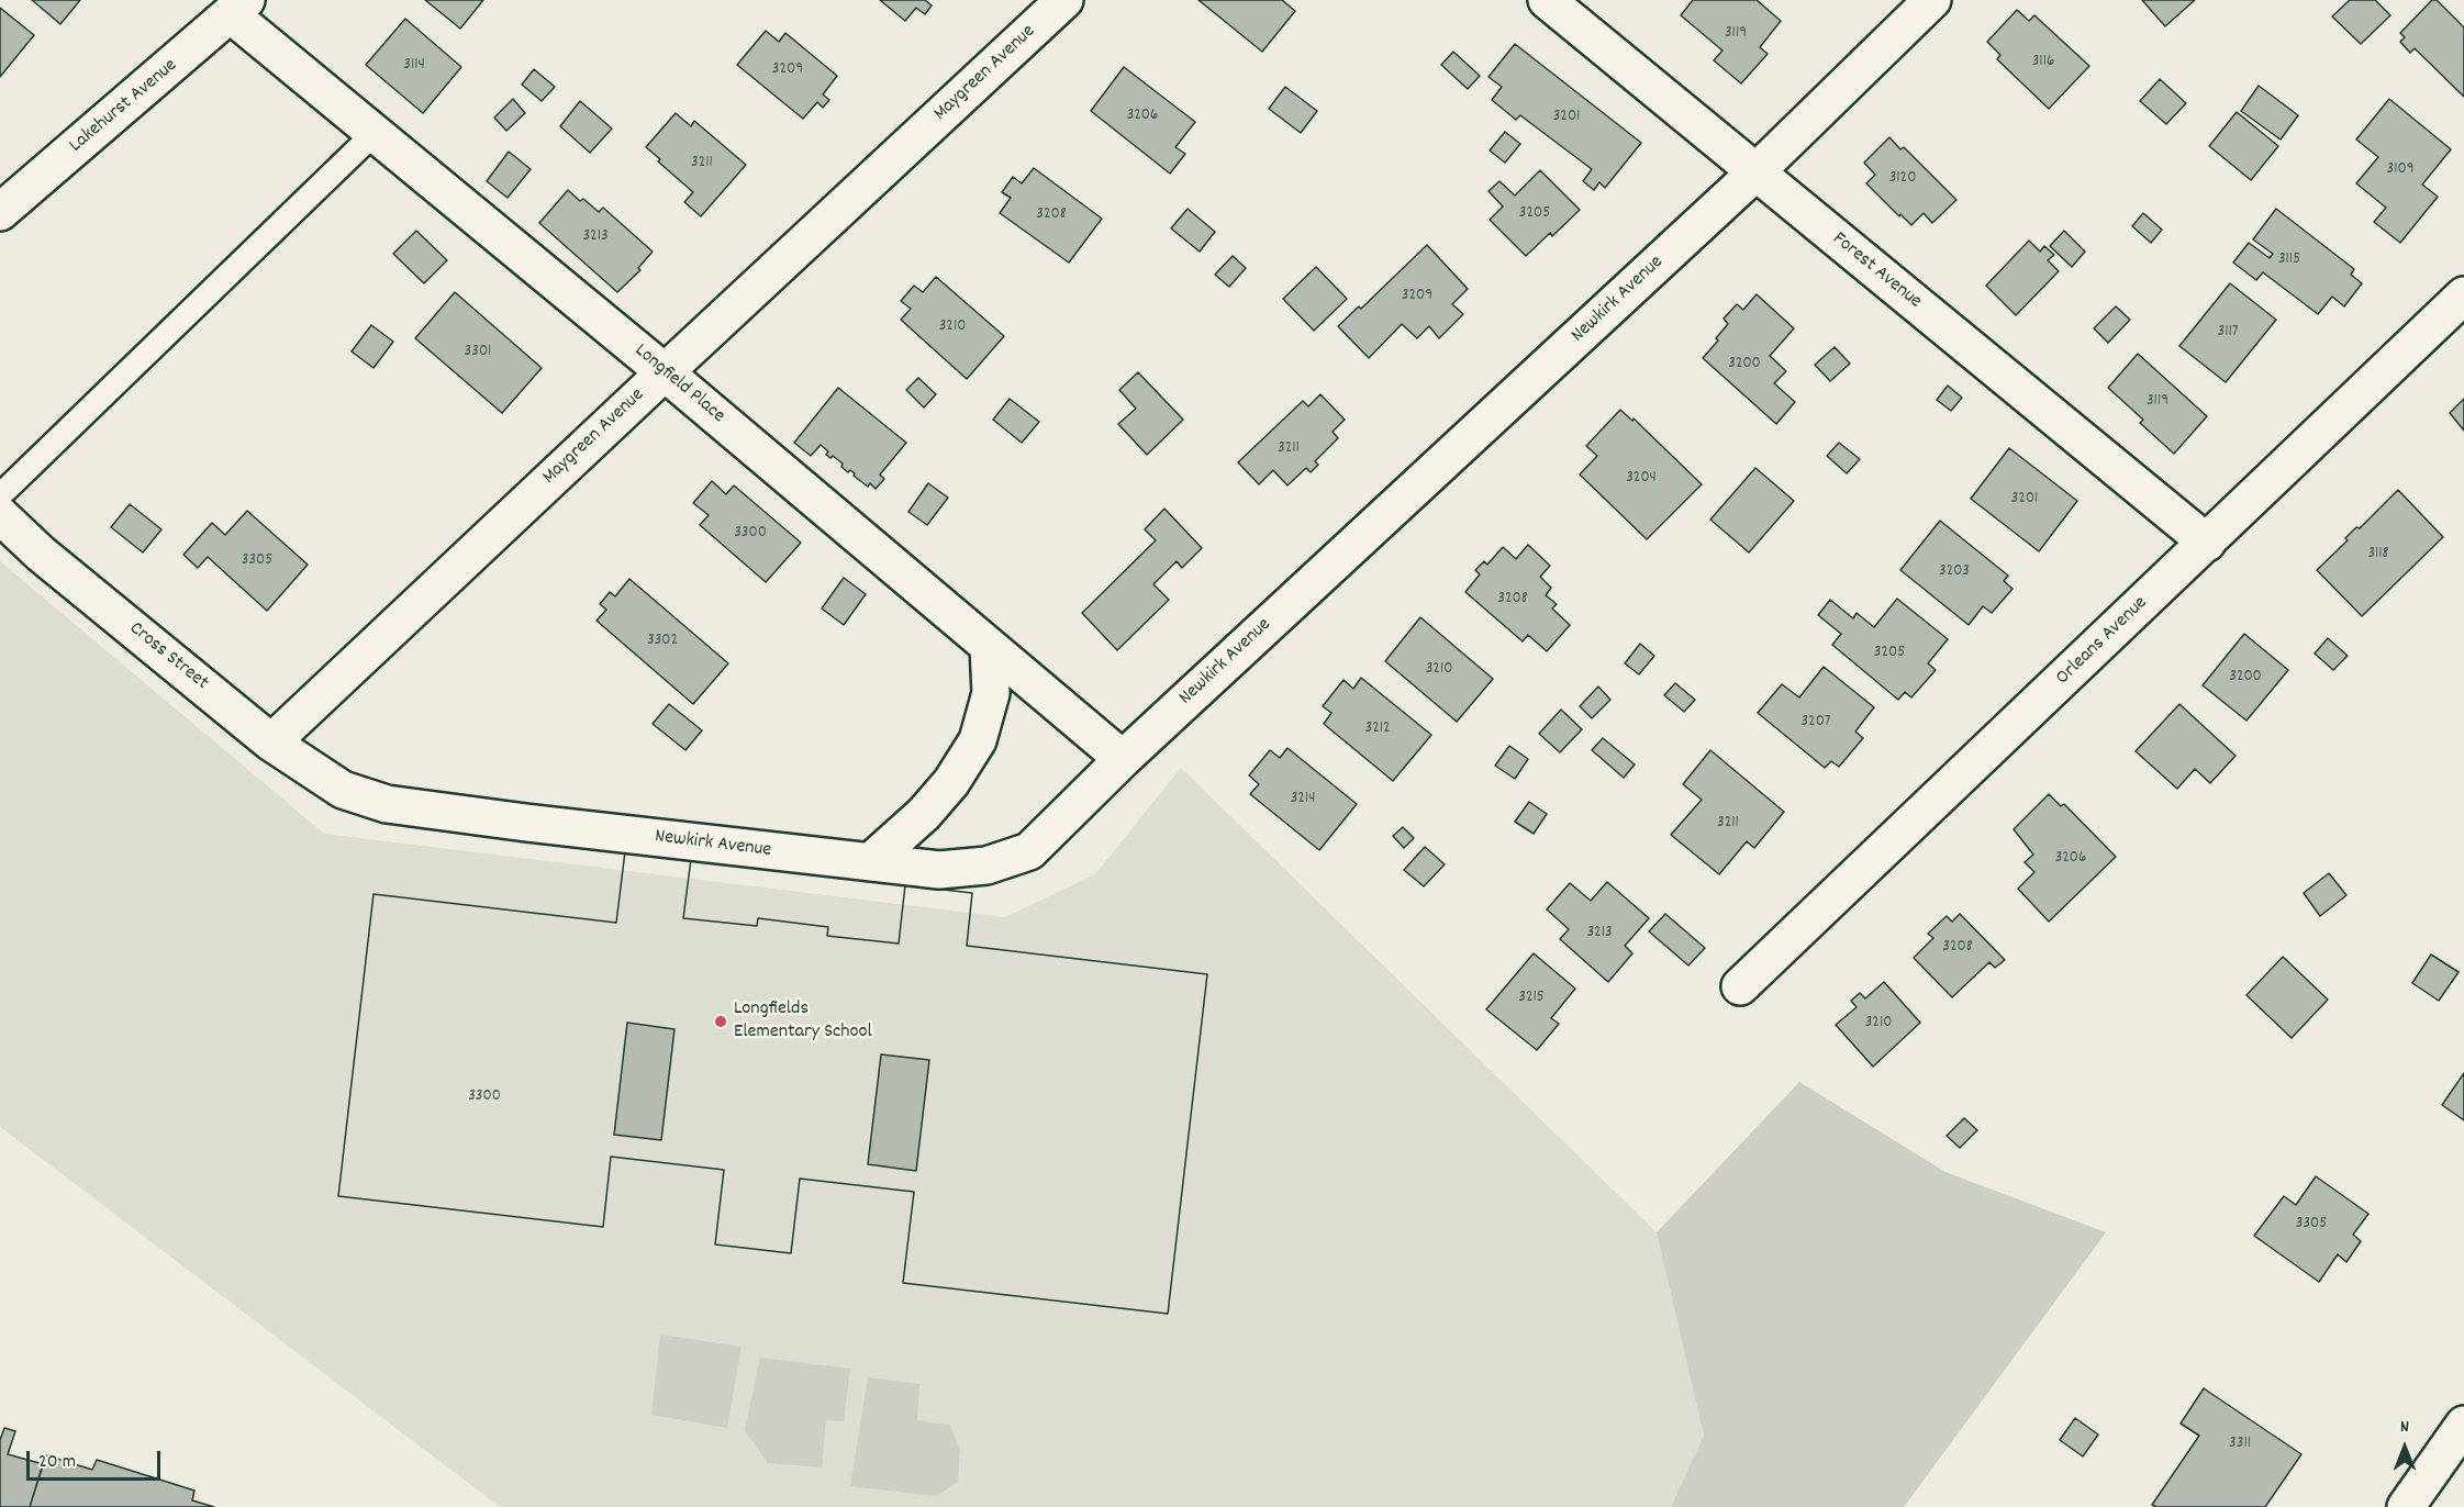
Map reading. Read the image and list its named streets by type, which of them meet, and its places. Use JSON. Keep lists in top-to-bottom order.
{
  "streets": {
    "street": [
      "Maygreen Avenue",
      "Lakehurst Avenue",
      "Forest Avenue",
      "Newkirk Avenue",
      "Longfield Place",
      "Orleans Avenue",
      "Cross Street"
    ]
  },
  "crossings": [
    ["Maygreen Avenue", "Longfield Place"],
    ["Maygreen Avenue", "Cross Street"],
    ["Lakehurst Avenue", "Longfield Place"],
    ["Forest Avenue", "Newkirk Avenue"],
    ["Forest Avenue", "Orleans Avenue"],
    ["Newkirk Avenue", "Longfield Place"],
    ["Newkirk Avenue", "Cross Street"]
  ],
  "places": ["Longfields Elementary School"],
  "house_numbers": [
    "3119",
    "3116",
    "3114",
    "3209",
    "3206",
    "3201",
    "3211",
    "3109",
    "3120",
    "3205",
    "3208",
    "3213",
    "3115",
    "3209",
    "3210",
    "3117",
    "3301",
    "3200",
    "3119",
    "3211",
    "3204",
    "3201",
    "3300",
    "3118",
    "3305",
    "3203",
    "3208",
    "3302",
    "3205",
    "3210",
    "3200",
    "3207",
    "3212",
    "3214",
    "3211",
    "3206",
    "3213",
    "3208",
    "3215",
    "3210",
    "3300",
    "3305",
    "3311"
  ],
  "scale_bar": "20 m",
  "north": "top"
}
